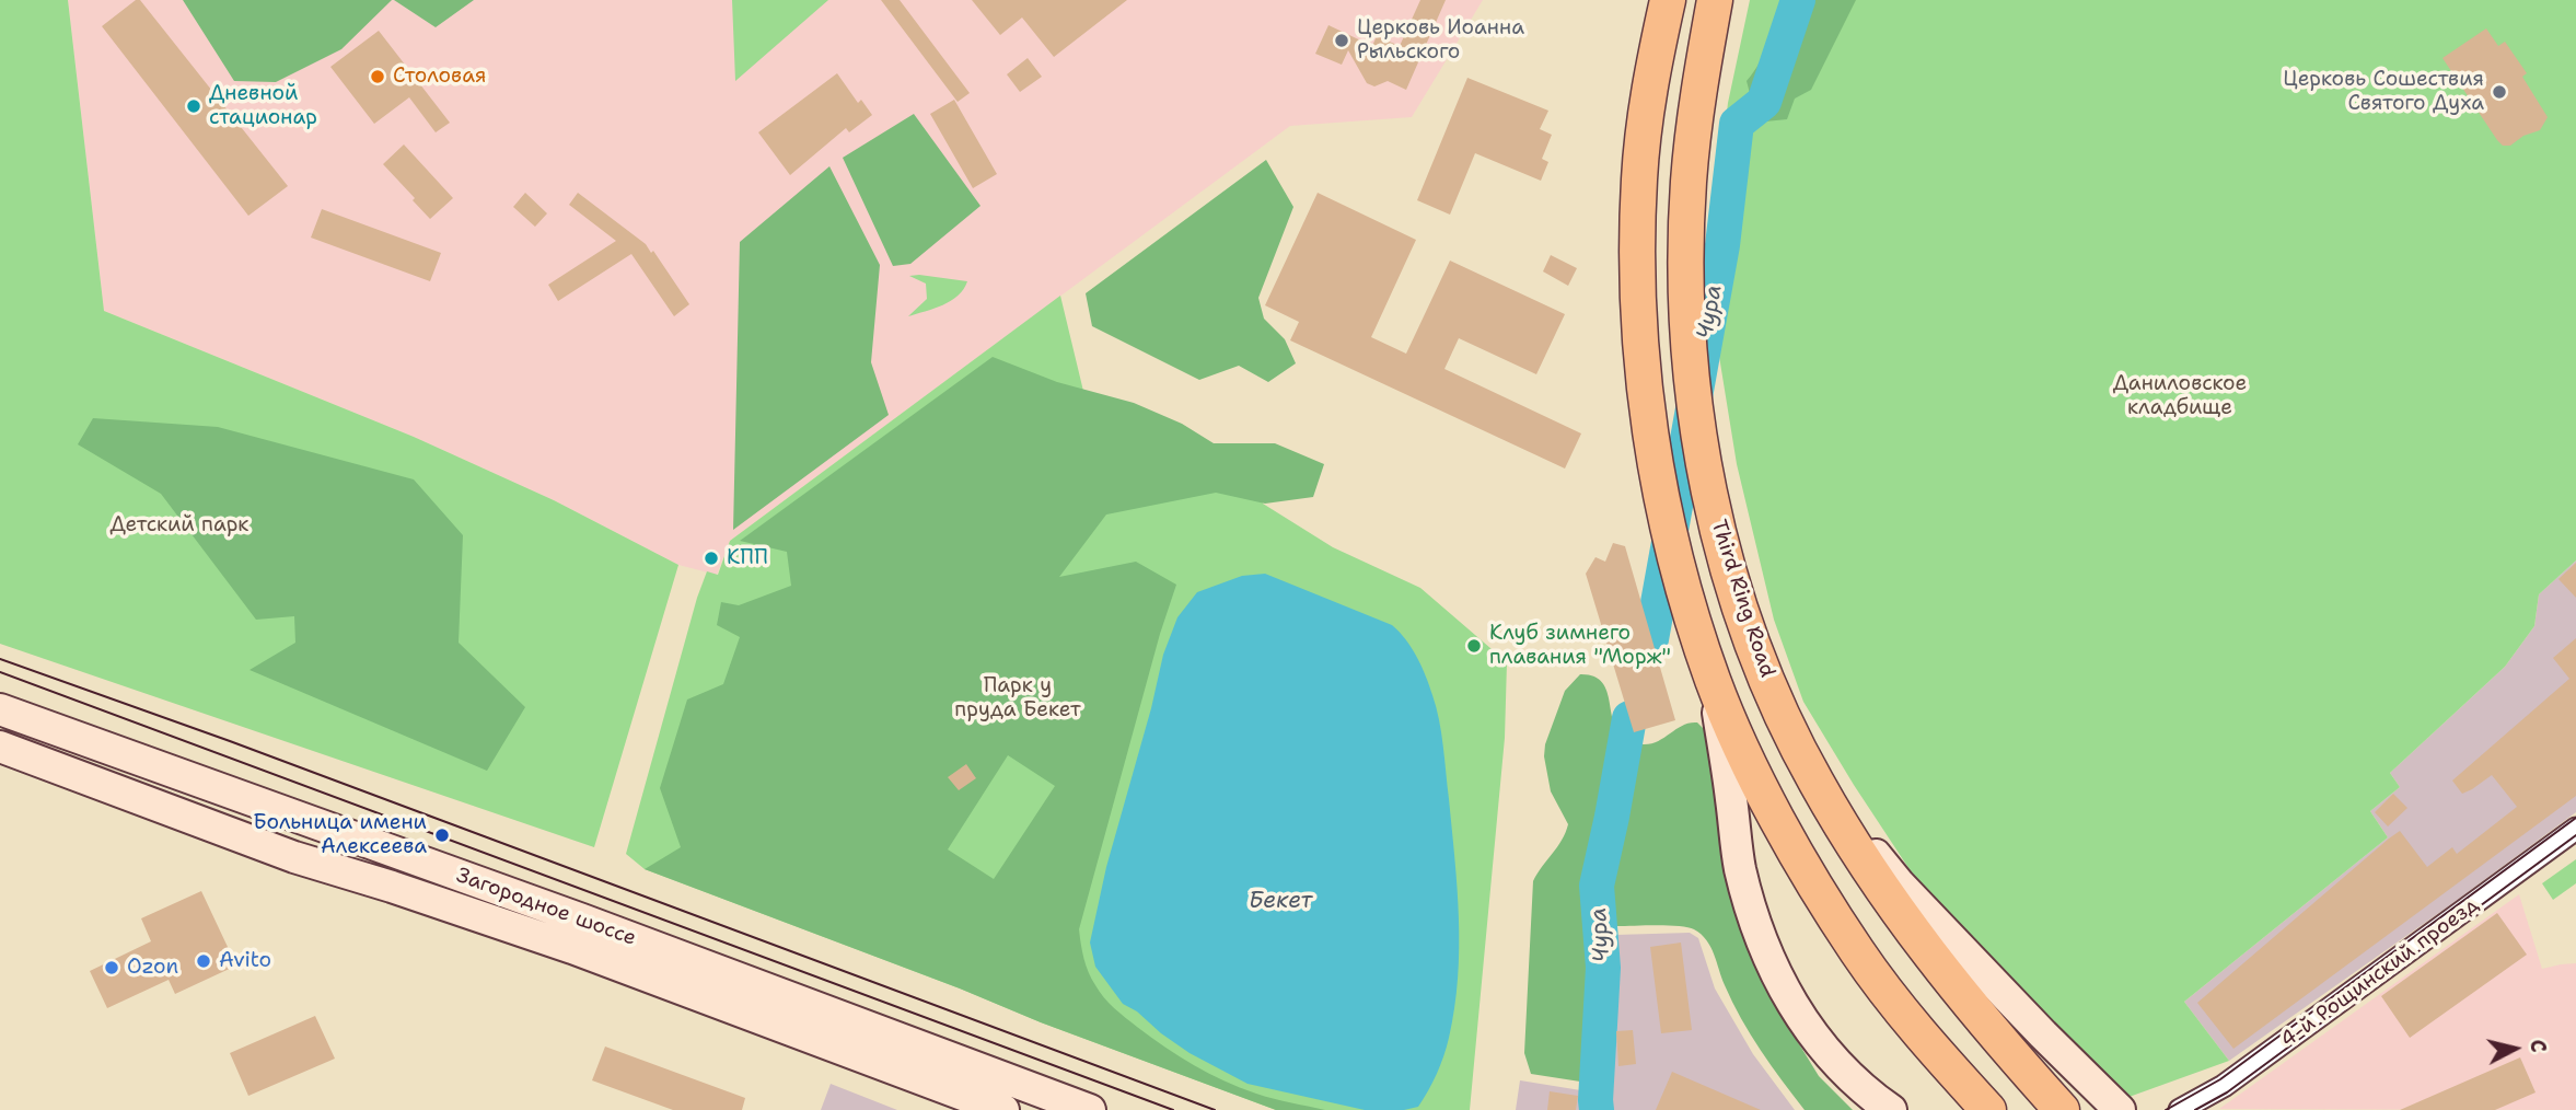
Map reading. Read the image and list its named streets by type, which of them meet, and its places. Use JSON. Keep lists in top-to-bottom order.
{
  "streets": {
    "main road": ["Third Ring Road", "Загородное шоссе"],
    "street": ["4-й Рощинский проезд"]
  },
  "water": ["Чура", "Бекет"],
  "parks": ["Даниловское кладбище", "Детский парк", "Парк у пруда Бекет"],
  "places": [
    "Церковь Иоанна Рыльского",
    "Столовая",
    "Церковь Сошествия Святого Духа",
    "Дневной стационар",
    "КПП",
    "Клуб зимнего плавания \"Морж\"",
    "Больница имени Алексеева",
    "Avito",
    "Ozon"
  ],
  "north": "right"
}
